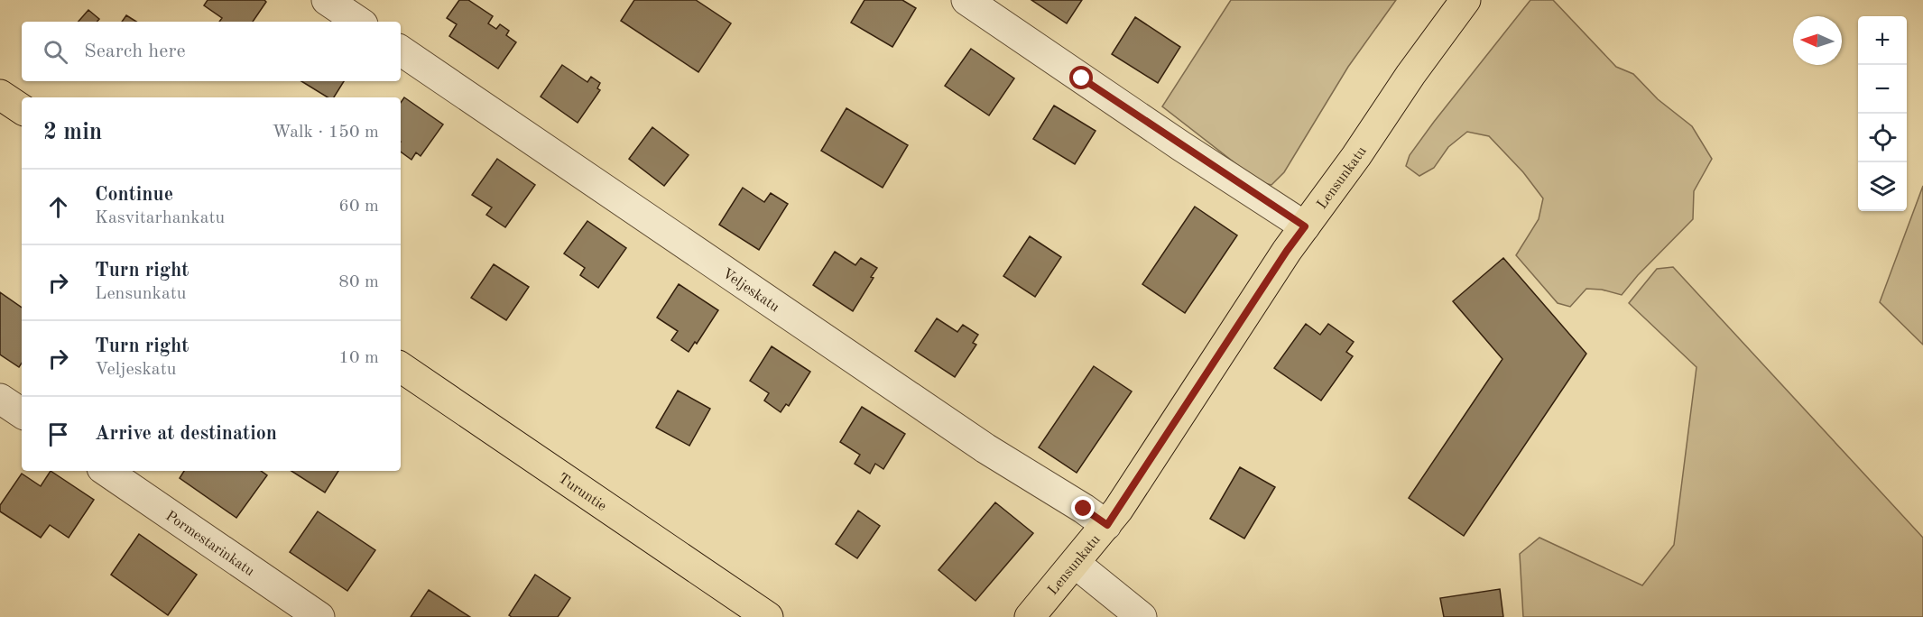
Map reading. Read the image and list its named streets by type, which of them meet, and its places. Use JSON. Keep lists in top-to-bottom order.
{
  "streets": {
    "main road": ["Lensunkatu", "Turuntie"],
    "street": ["Veljeskatu", "Pormestarinkatu"]
  },
  "crossings": [
    ["Lensunkatu", "Veljeskatu"]
  ],
  "north": "left",
  "page": {
    "map_buttons": ["+", "−"],
    "search": "Search here",
    "heading": ["2 min", "Walk · 150 m"],
    "list": [
      ["Continue", "Kasvitarhankatu", "60 m"],
      ["Turn right", "Lensunkatu", "80 m"],
      ["Turn right", "Veljeskatu", "10 m"],
      "Arrive at destination"
    ]
  }
}
